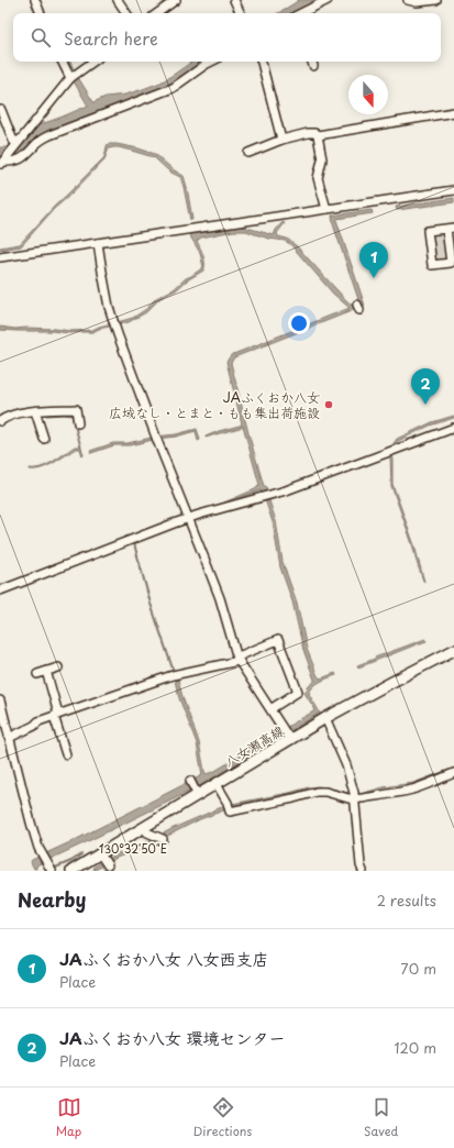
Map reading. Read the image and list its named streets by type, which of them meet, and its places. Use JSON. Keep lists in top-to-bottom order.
{
  "streets": {
    "main road": ["八女瀬高線"]
  },
  "places": ["JAふくおか八女 広域なし・とまと・もも集出荷施設"],
  "north": "bottom",
  "page": {
    "search": "Search here",
    "pins": ["1", "2"],
    "heading": ["Nearby", "2 results"],
    "list": [
      {
        "mark": "1",
        "name": "JAふくおか八女 八女西支店",
        "note": "Place",
        "value": "70 m"
      },
      {
        "mark": "2",
        "name": "JAふくおか八女 環境センター",
        "note": "Place",
        "value": "120 m"
      }
    ],
    "nav": ["Map", "Directions", "Saved"]
  },
  "coordinates": ["130°32'50\"E"]
}
